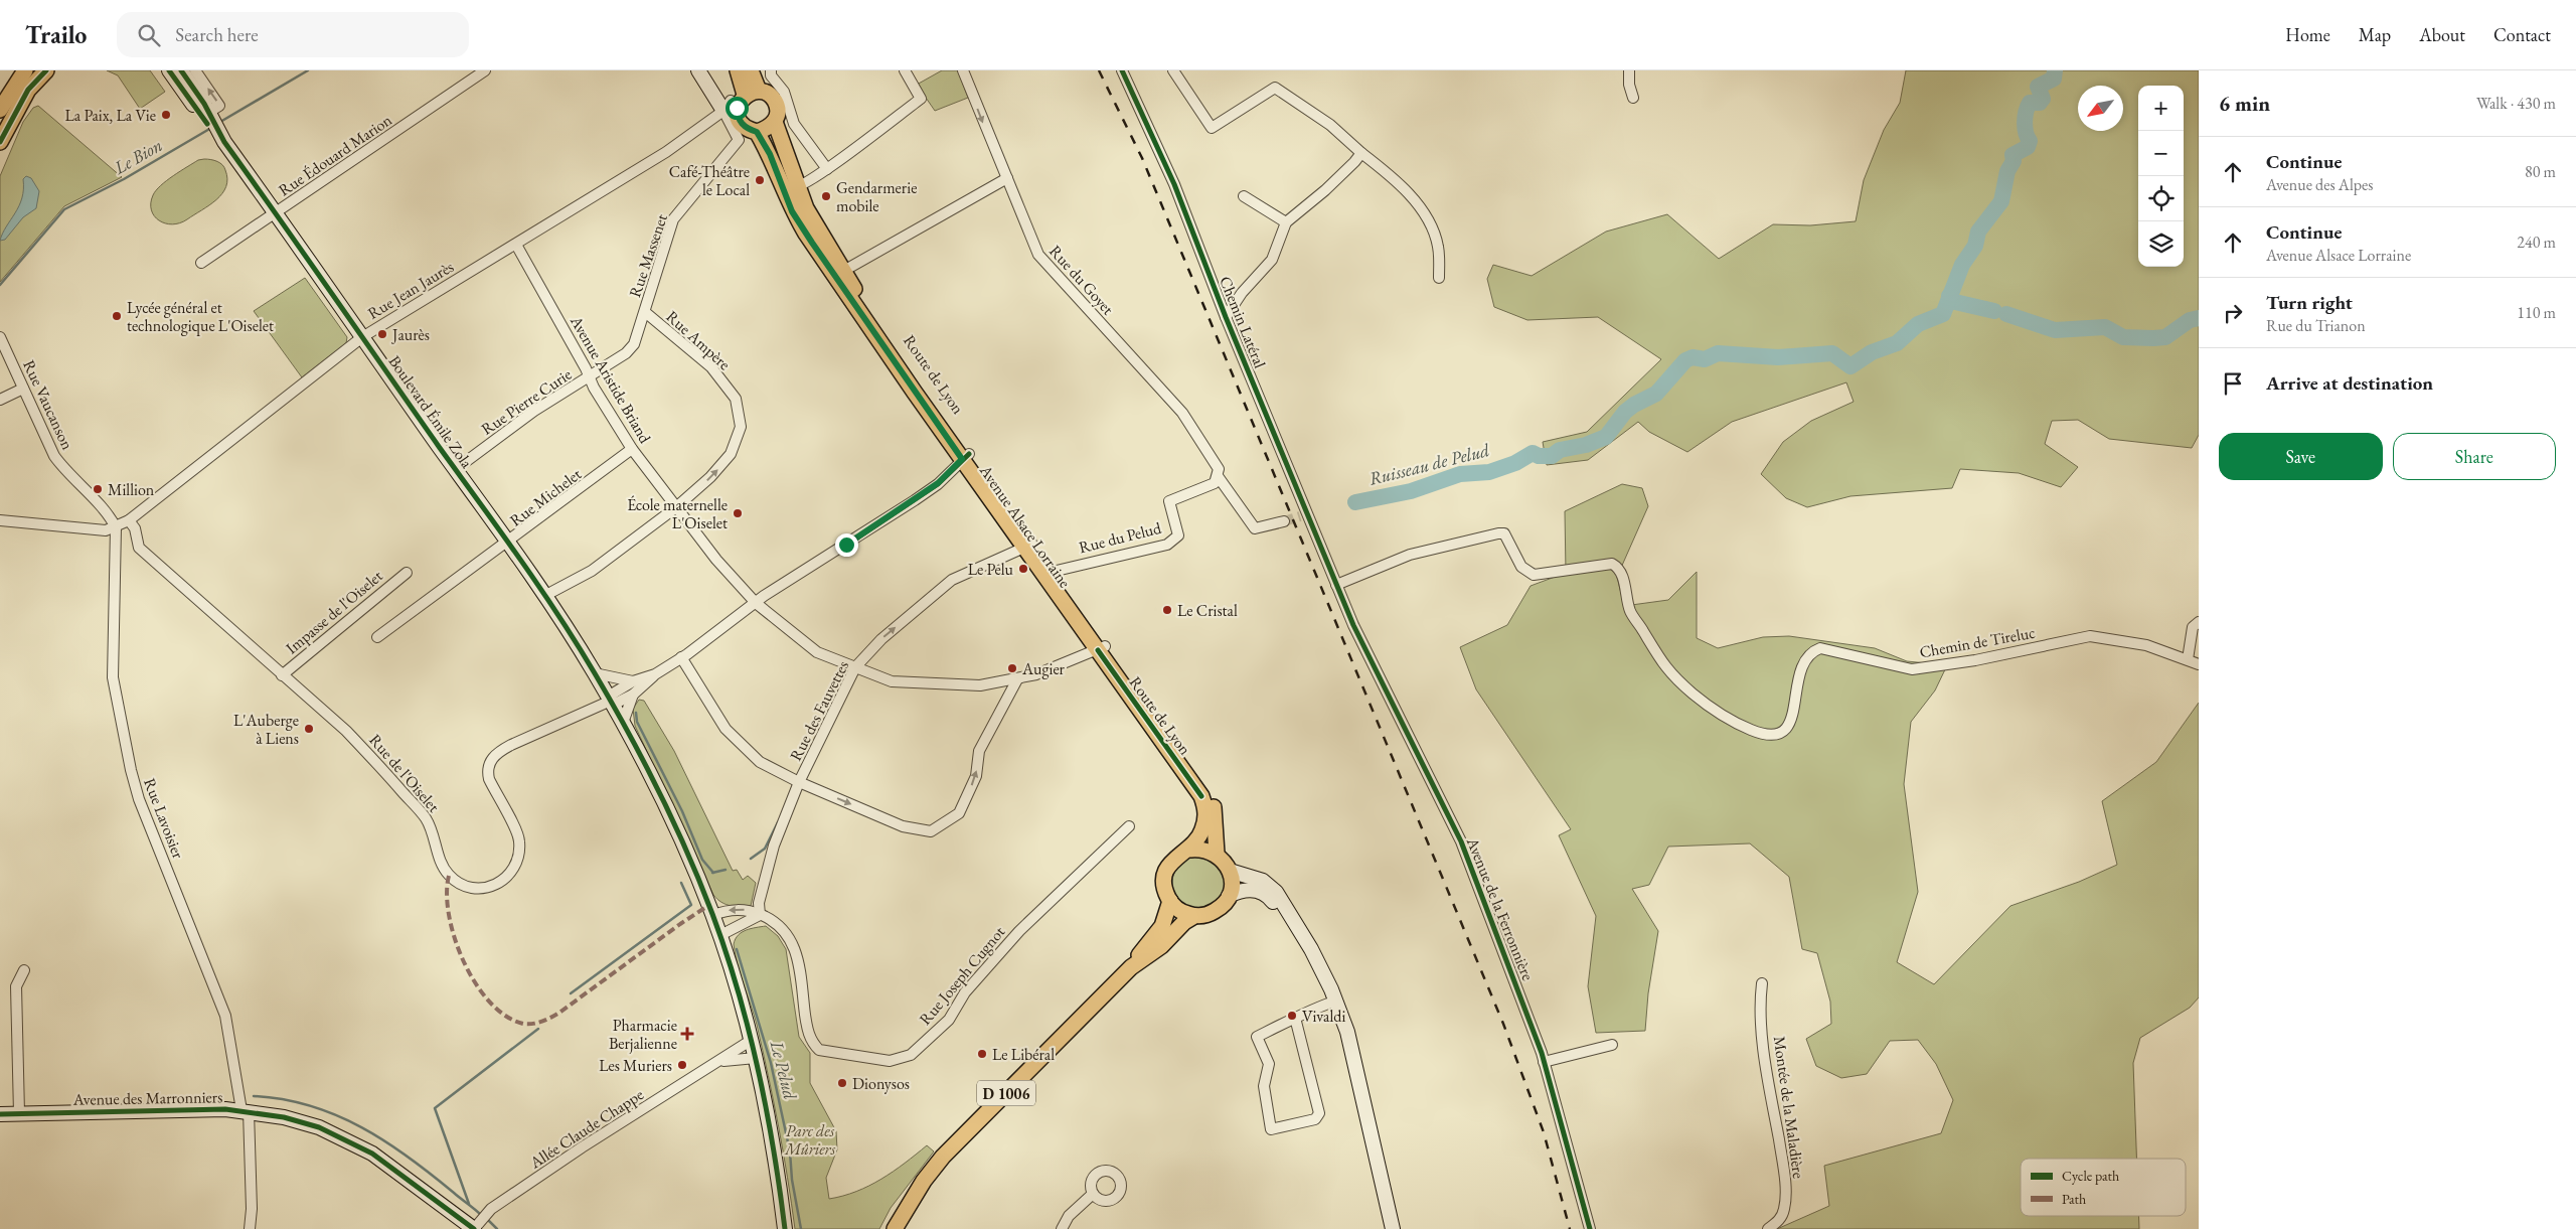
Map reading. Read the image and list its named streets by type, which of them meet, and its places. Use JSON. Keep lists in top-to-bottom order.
{
  "streets": {
    "main road": [
      "Route de Lyon",
      "Boulevard Émile Zola",
      "Avenue Alsace Lorraine",
      "D 1006",
      "Avenue des Marronniers"
    ],
    "street": [
      "Rue Édouard Marion",
      "Rue Massenet",
      "Rue du Goyet",
      "Rue Jean Jaurès",
      "Chemin Latéral",
      "Rue Ampère",
      "Avenue Aristide Briand",
      "Rue Pierre Curie",
      "Rue Vaucanson",
      "Rue Michelet",
      "Rue du Pelud",
      "Impasse de l'Oiselet",
      "Chemin de Tireluc",
      "Rue des Fauvettes",
      "Rue de l'Oiselet",
      "Rue Lavoisier",
      "Avenue de la Ferronnière",
      "Rue Joseph Cugnot",
      "Montée de la Maladière",
      "Allée Claude Chappe"
    ]
  },
  "crossings": [
    ["Rue Édouard Marion", "Boulevard Émile Zola"],
    ["Rue Massenet", "Rue Jean Jaurès"],
    ["Rue Massenet", "Rue Ampère"],
    ["Rue Massenet", "Avenue Aristide Briand"],
    ["Rue Massenet", "Rue Pierre Curie"],
    ["Rue du Goyet", "Rue du Pelud"],
    ["Rue Jean Jaurès", "Avenue Aristide Briand"],
    ["Rue Jean Jaurès", "Rue Vaucanson"],
    ["Rue Jean Jaurès", "Boulevard Émile Zola"],
    ["Rue Jean Jaurès", "Rue de l'Oiselet"],
    ["Rue Jean Jaurès", "Rue Lavoisier"],
    ["Chemin Latéral", "Chemin de Tireluc"],
    ["Chemin Latéral", "Avenue de la Ferronnière"],
    ["Rue Ampère", "Avenue Aristide Briand"],
    ["Rue Ampère", "Boulevard Émile Zola"],
    ["Route de Lyon", "Avenue Aristide Briand"],
    ["Route de Lyon", "Avenue Alsace Lorraine"],
    ["Route de Lyon", "Rue du Pelud"],
    ["Route de Lyon", "Rue des Fauvettes"],
    ["Route de Lyon", "D 1006"],
    ["Avenue Aristide Briand", "Rue Pierre Curie"],
    ["Avenue Aristide Briand", "Rue Michelet"],
    ["Avenue Aristide Briand", "Rue des Fauvettes"],
    ["Rue Pierre Curie", "Boulevard Émile Zola"],
    ["Rue Vaucanson", "Rue Lavoisier"],
    ["Boulevard Émile Zola", "Rue Michelet"],
    ["Boulevard Émile Zola", "Rue de l'Oiselet"],
    ["Boulevard Émile Zola", "Rue Joseph Cugnot"],
    ["Boulevard Émile Zola", "Allée Claude Chappe"],
    ["Impasse de l'Oiselet", "Rue de l'Oiselet"],
    ["Chemin de Tireluc", "Avenue de la Ferronnière"],
    ["Rue des Fauvettes", "Rue Joseph Cugnot"],
    ["Rue Lavoisier", "Avenue des Marronniers"],
    ["Avenue des Marronniers", "Allée Claude Chappe"]
  ],
  "one_way": ["Rue des Fauvettes"],
  "water": ["Le Bion", "Ruisseau de Pelud", "Le Pelud"],
  "parks": ["Parc des Mûriers"],
  "places": {
    "other": [
      "La Paix, La Vie",
      "Café-Théâtre le Local",
      "Gendarmerie mobile",
      "Lycée général et technologique L'Oiselet",
      "Jaurès",
      "Million",
      "École maternelle L'Oiselet",
      "Le Pelu",
      "Le Cristal",
      "Augier",
      "L'Auberge à Liens",
      "Vivaldi",
      "Le Libéral",
      "Les Muriers",
      "Dionysos"
    ],
    "health": ["Pharmacie Berjalienne"]
  },
  "legend": ["Cycle path", "Path"],
  "north": "bottom left",
  "page": {
    "header": "Trailo",
    "search": "Search here",
    "nav": [
      "Home",
      "Map",
      "About",
      "Contact"
    ],
    "heading": ["6 min", "Walk · 430 m"],
    "map_buttons": ["+", "−"],
    "list": [
      ["Continue", "Avenue des Alpes", "80 m"],
      ["Continue", "Avenue Alsace Lorraine", "240 m"],
      ["Turn right", "Rue du Trianon", "110 m"],
      "Arrive at destination"
    ],
    "buttons": ["Save", "Share"]
  }
}
